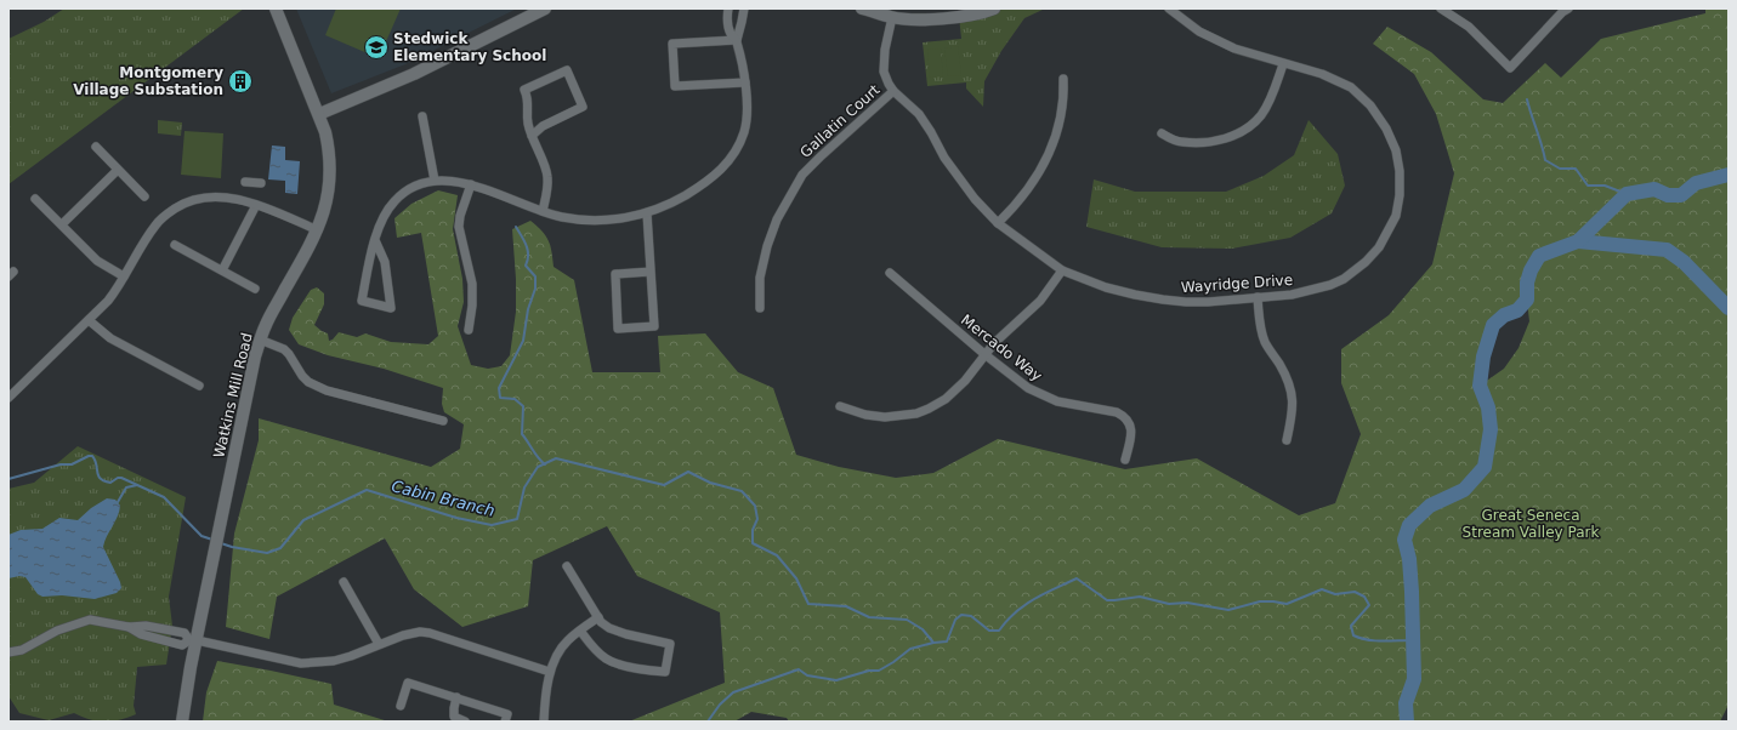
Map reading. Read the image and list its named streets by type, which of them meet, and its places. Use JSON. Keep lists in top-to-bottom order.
{
  "streets": {
    "street": [
      "Gallatin Court",
      "Wayridge Drive",
      "Mercado Way",
      "Watkins Mill Road"
    ]
  },
  "crossings": [
    ["Gallatin Court", "Wayridge Drive"]
  ],
  "water": ["Cabin Branch"],
  "parks": ["Great Seneca Stream Valley Park"],
  "places": {
    "school or university": ["Stedwick Elementary School"],
    "building": ["Montgomery Village Substation"]
  }
}
